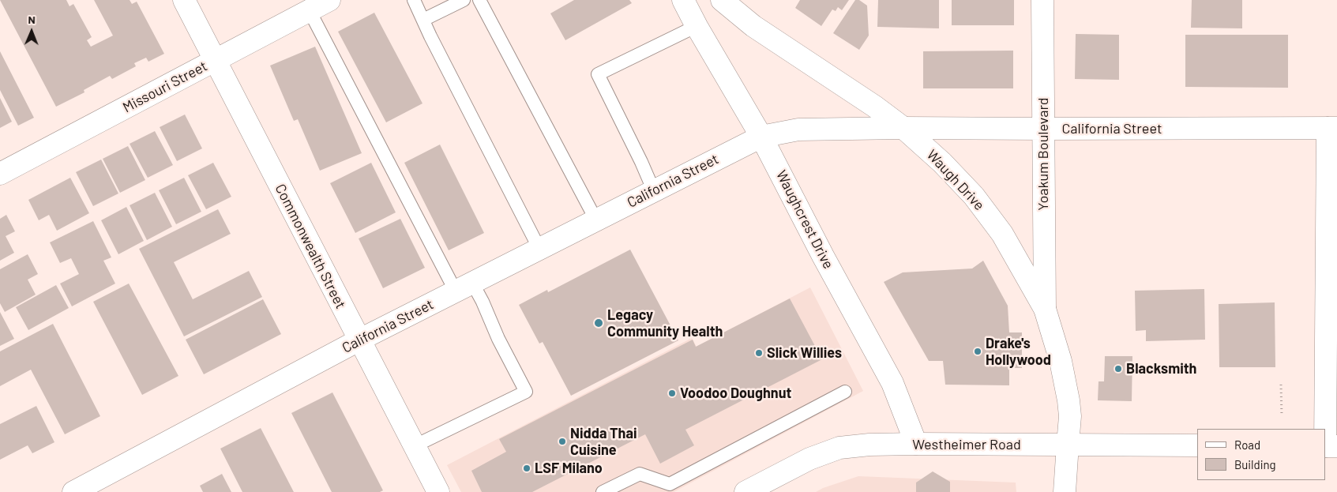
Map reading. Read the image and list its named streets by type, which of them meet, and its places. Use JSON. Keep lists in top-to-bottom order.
{
  "streets": {
    "street": [
      "Missouri Street",
      "California Street",
      "Yoakum Boulevard",
      "Waugh Drive",
      "Waughcrest Drive",
      "Commonwealth Street",
      "Westheimer Road"
    ]
  },
  "crossings": [
    ["Missouri Street", "Commonwealth Street"],
    ["California Street", "Yoakum Boulevard"],
    ["California Street", "Waugh Drive"],
    ["California Street", "Waughcrest Drive"],
    ["California Street", "Commonwealth Street"],
    ["Yoakum Boulevard", "Waugh Drive"],
    ["Waugh Drive", "Westheimer Road"],
    ["Waughcrest Drive", "Westheimer Road"]
  ],
  "places": [
    "Legacy Community Health",
    "Drake's Hollywood",
    "Slick Willies",
    "Blacksmith",
    "Voodoo Doughnut",
    "Nidda Thai Cuisine",
    "LSF Milano"
  ],
  "legend": ["Road", "Building"],
  "north": "top"
}
